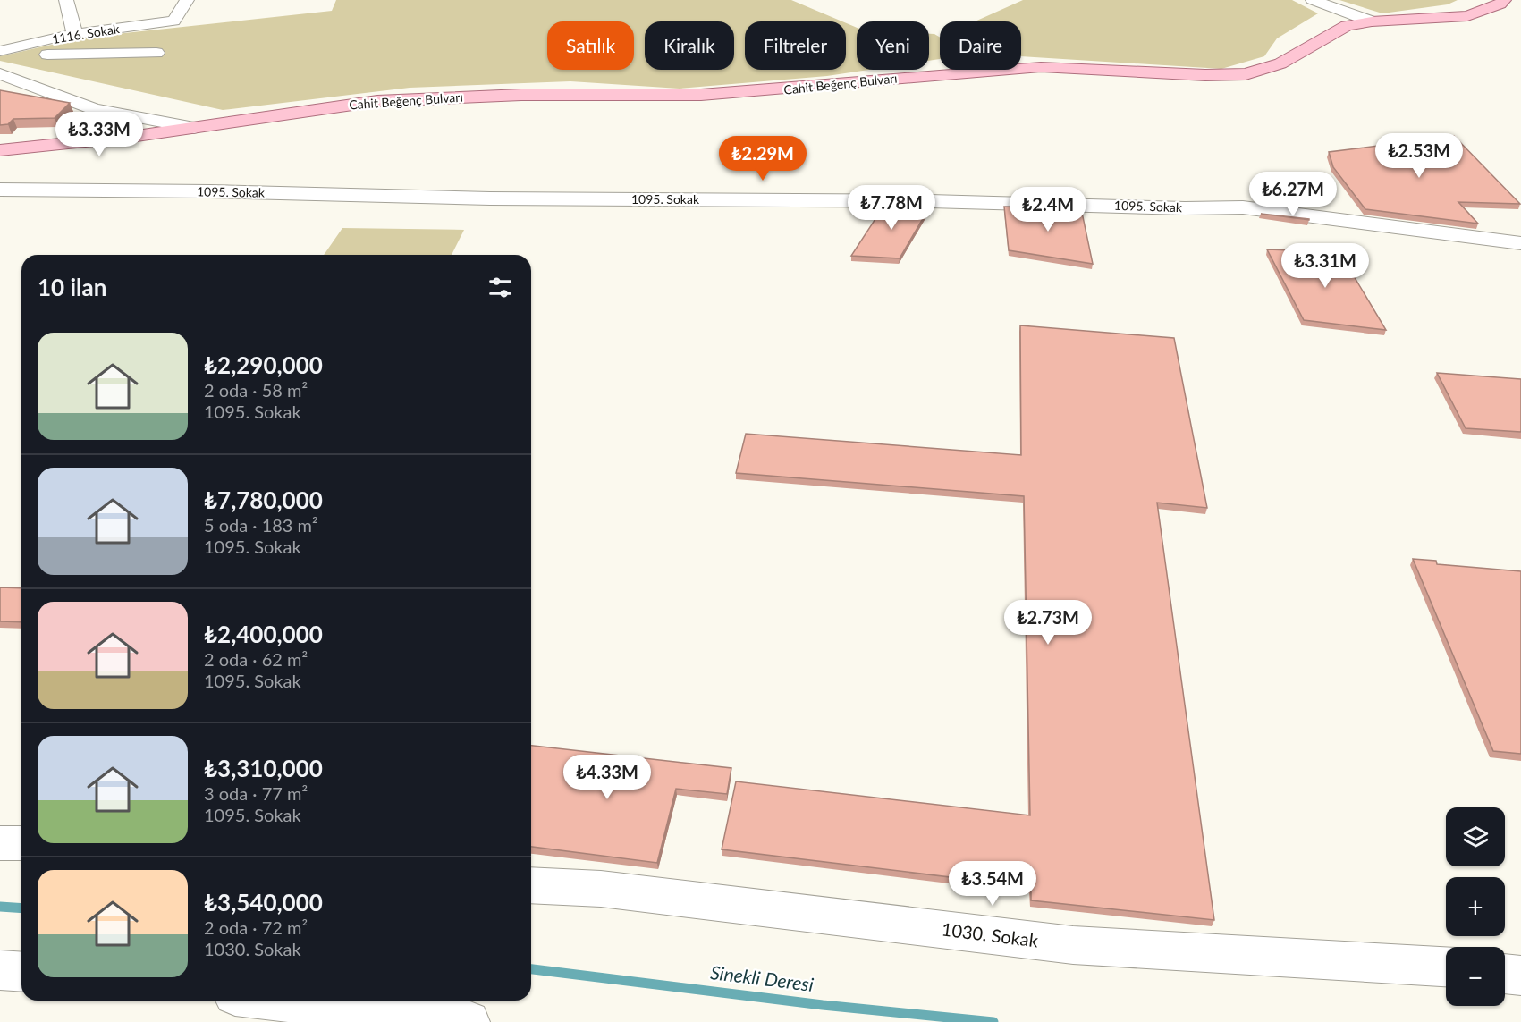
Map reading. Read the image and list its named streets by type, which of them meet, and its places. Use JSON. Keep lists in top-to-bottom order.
{
  "streets": {
    "main road": ["Cahit Beğenç Bulvarı"],
    "street": ["1116. Sokak", "1095. Sokak", "1030. Sokak"]
  },
  "water": ["Sinekli Deresi"],
  "page": {
    "chip": [
      "Satılık",
      "Kiralık",
      "Filtreler",
      "Yeni",
      "Daire"
    ],
    "price": [
      "₺3.33M",
      "₺2.53M",
      "₺2.29M",
      "₺6.27M",
      "₺7.78M",
      "₺2.4M",
      "₺3.31M",
      "₺2.73M",
      "₺4.33M",
      "₺3.54M"
    ],
    "heading": "10 ilan",
    "list": [
      {
        "name": "₺2,290,000",
        "note": "2 oda · 58 m² · 1095. Sokak"
      },
      {
        "name": "₺7,780,000",
        "note": "5 oda · 183 m² · 1095. Sokak"
      },
      {
        "name": "₺2,400,000",
        "note": "2 oda · 62 m² · 1095. Sokak"
      },
      {
        "name": "₺3,310,000",
        "note": "3 oda · 77 m² · 1095. Sokak"
      },
      {
        "name": "₺3,540,000",
        "note": "2 oda · 72 m² · 1030. Sokak"
      }
    ],
    "map_buttons": ["+", "−"]
  }
}
